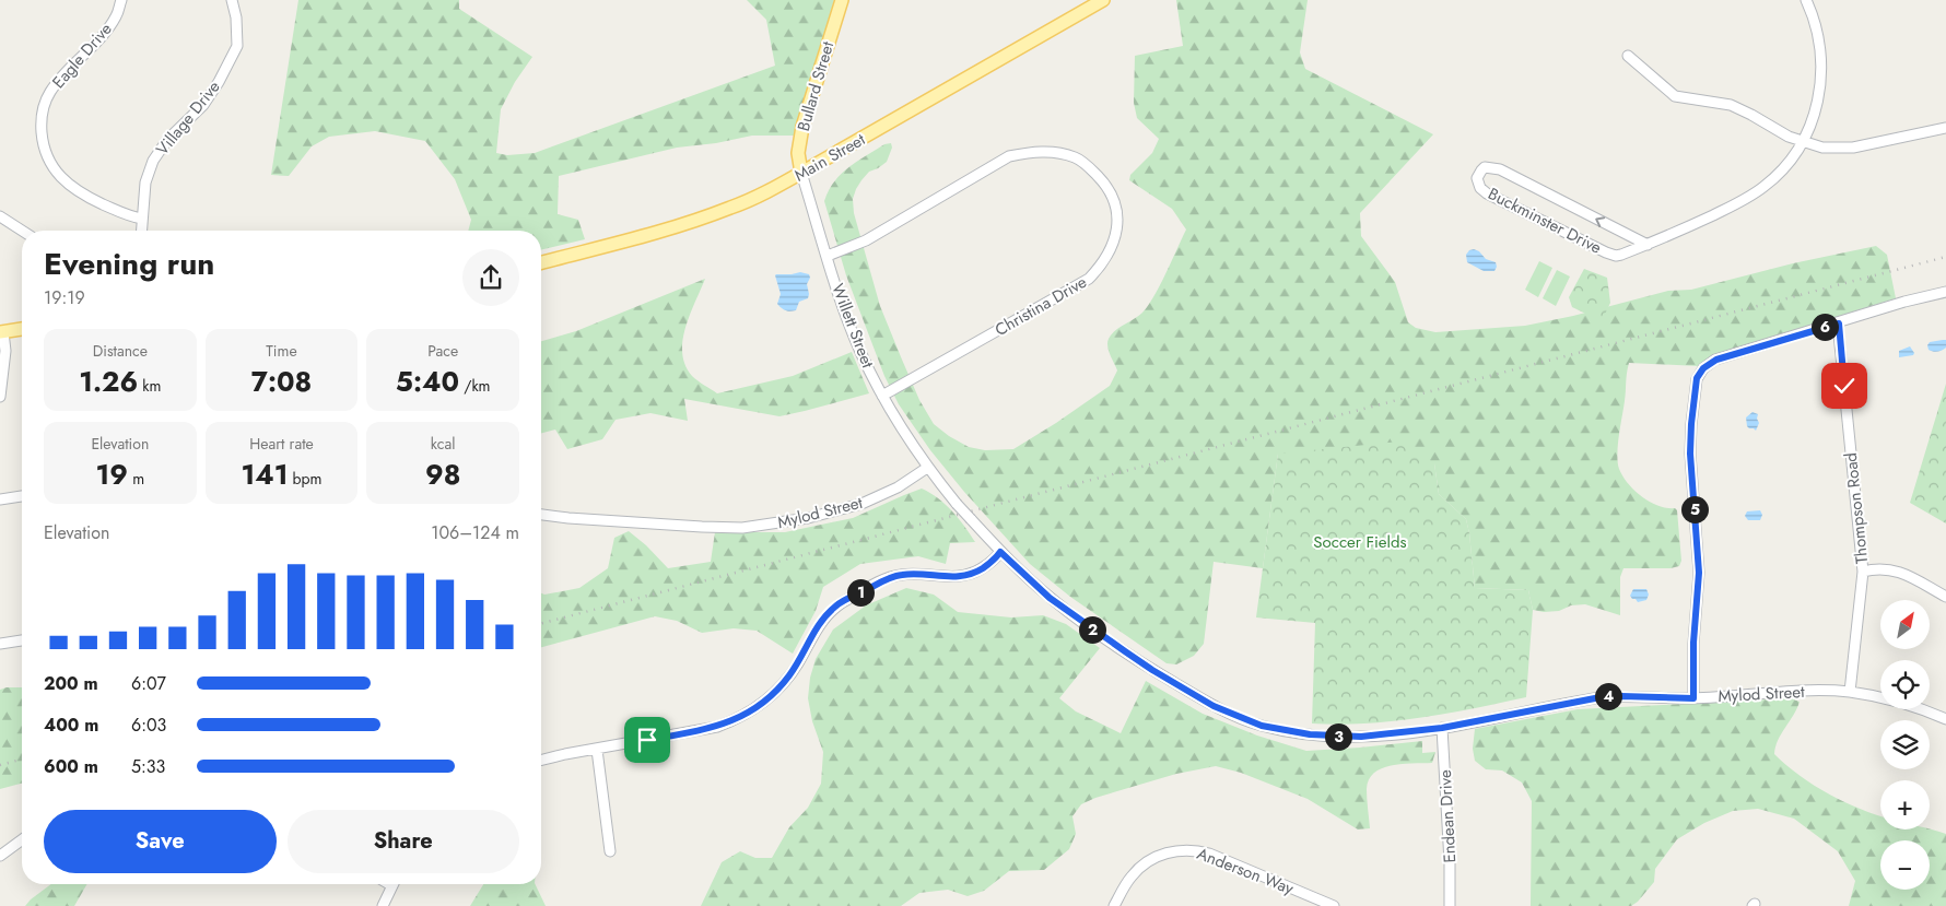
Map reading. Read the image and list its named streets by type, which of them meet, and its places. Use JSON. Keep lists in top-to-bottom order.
{
  "streets": {
    "main road": ["Bullard Street", "Main Street"],
    "street": [
      "Eagle Drive",
      "Village Drive",
      "Buckminster Drive",
      "Christina Drive",
      "Willett Street",
      "Thompson Road",
      "Mylod Street",
      "Endean Drive",
      "Anderson Way"
    ]
  },
  "crossings": [
    ["Eagle Drive", "Village Drive"],
    ["Bullard Street", "Main Street"],
    ["Bullard Street", "Willett Street"],
    ["Main Street", "Willett Street"],
    ["Christina Drive", "Willett Street"],
    ["Willett Street", "Mylod Street"],
    ["Thompson Road", "Mylod Street"],
    ["Mylod Street", "Endean Drive"]
  ],
  "parks": ["Soccer Fields"],
  "north": "top right",
  "page": {
    "heading": ["Evening run", "19:19"],
    "pins": [
      "6",
      "5",
      "1",
      "2",
      "4",
      "3"
    ],
    "stats": [
      ["Distance", "1.26 km"],
      ["Time", "7:08"],
      ["Pace", "5:40 /km"],
      ["Elevation", "19 m"],
      ["Heart rate", "141 bpm"],
      ["kcal", "98"]
    ],
    "chart": ["Elevation", "106–124 m"],
    "map_buttons": ["+", "−"],
    "list": [
      {
        "name": "200 m",
        "note": "6:07"
      },
      {
        "name": "400 m",
        "note": "6:03"
      },
      {
        "name": "600 m",
        "note": "5:33"
      }
    ],
    "buttons": ["Save", "Share"]
  }
}
